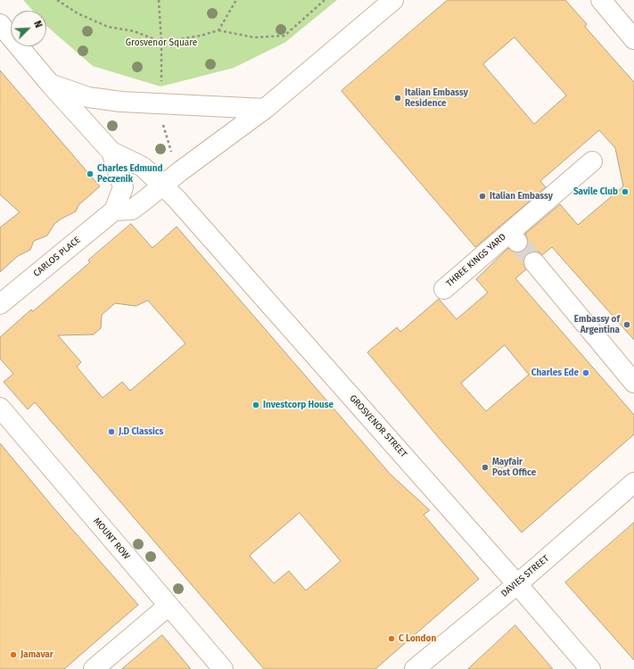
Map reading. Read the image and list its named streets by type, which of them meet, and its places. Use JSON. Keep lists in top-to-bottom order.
{
  "streets": {
    "street": [
      "CARLOS PLACE",
      "THREE KINGS YARD",
      "GROSVENOR STREET",
      "MOUNT ROW",
      "DAVIES STREET"
    ]
  },
  "crossings": [
    ["GROSVENOR STREET", "DAVIES STREET"]
  ],
  "parks": ["Grosvenor Square"],
  "places": [
    "Italian Embassy Residence",
    "Charles Edmund Peczenik",
    "Savile Club",
    "Italian Embassy",
    "Embassy of Argentina",
    "Charles Ede",
    "Investcorp House",
    "J.D Classics",
    "Mayfair Post Office",
    "C London",
    "Jamavar"
  ],
  "north": "top right"
}
